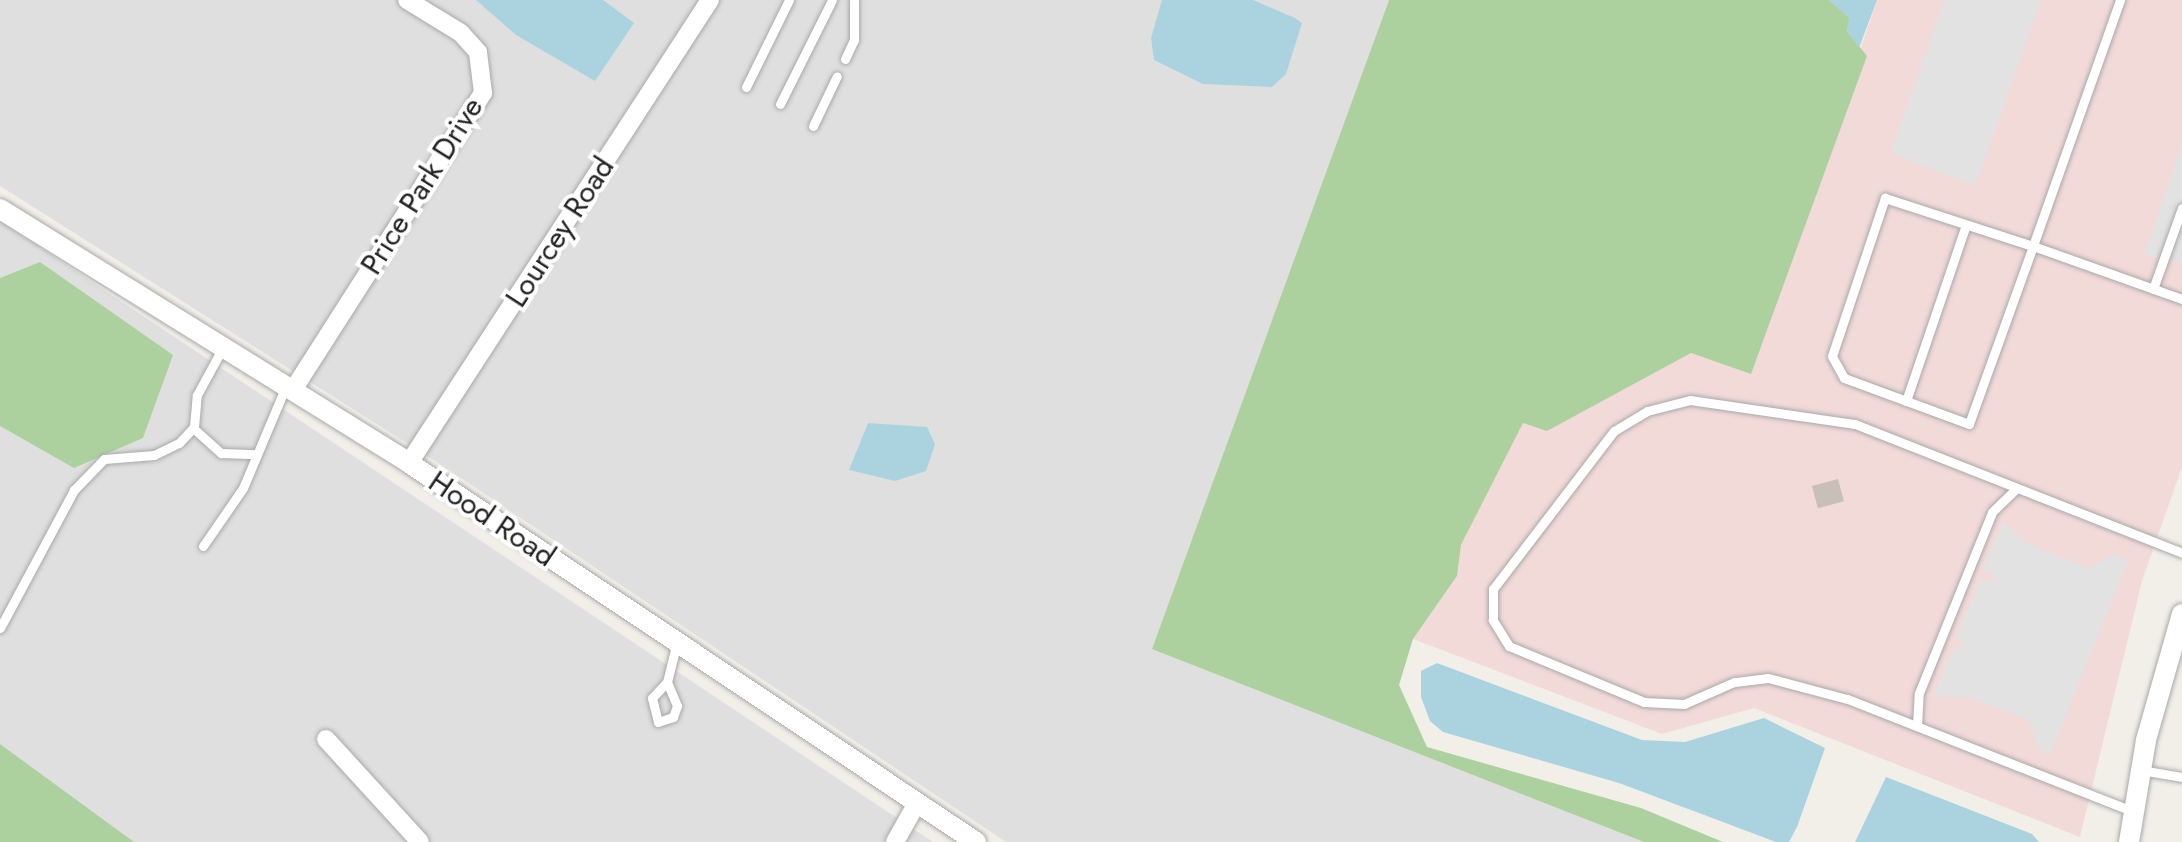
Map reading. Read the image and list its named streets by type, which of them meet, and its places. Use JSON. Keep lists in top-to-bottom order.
{
  "streets": {
    "street": ["Price Park Drive", "Lourcey Road", "Hood Road"]
  },
  "crossings": [
    ["Price Park Drive", "Hood Road"],
    ["Lourcey Road", "Hood Road"]
  ]
}
